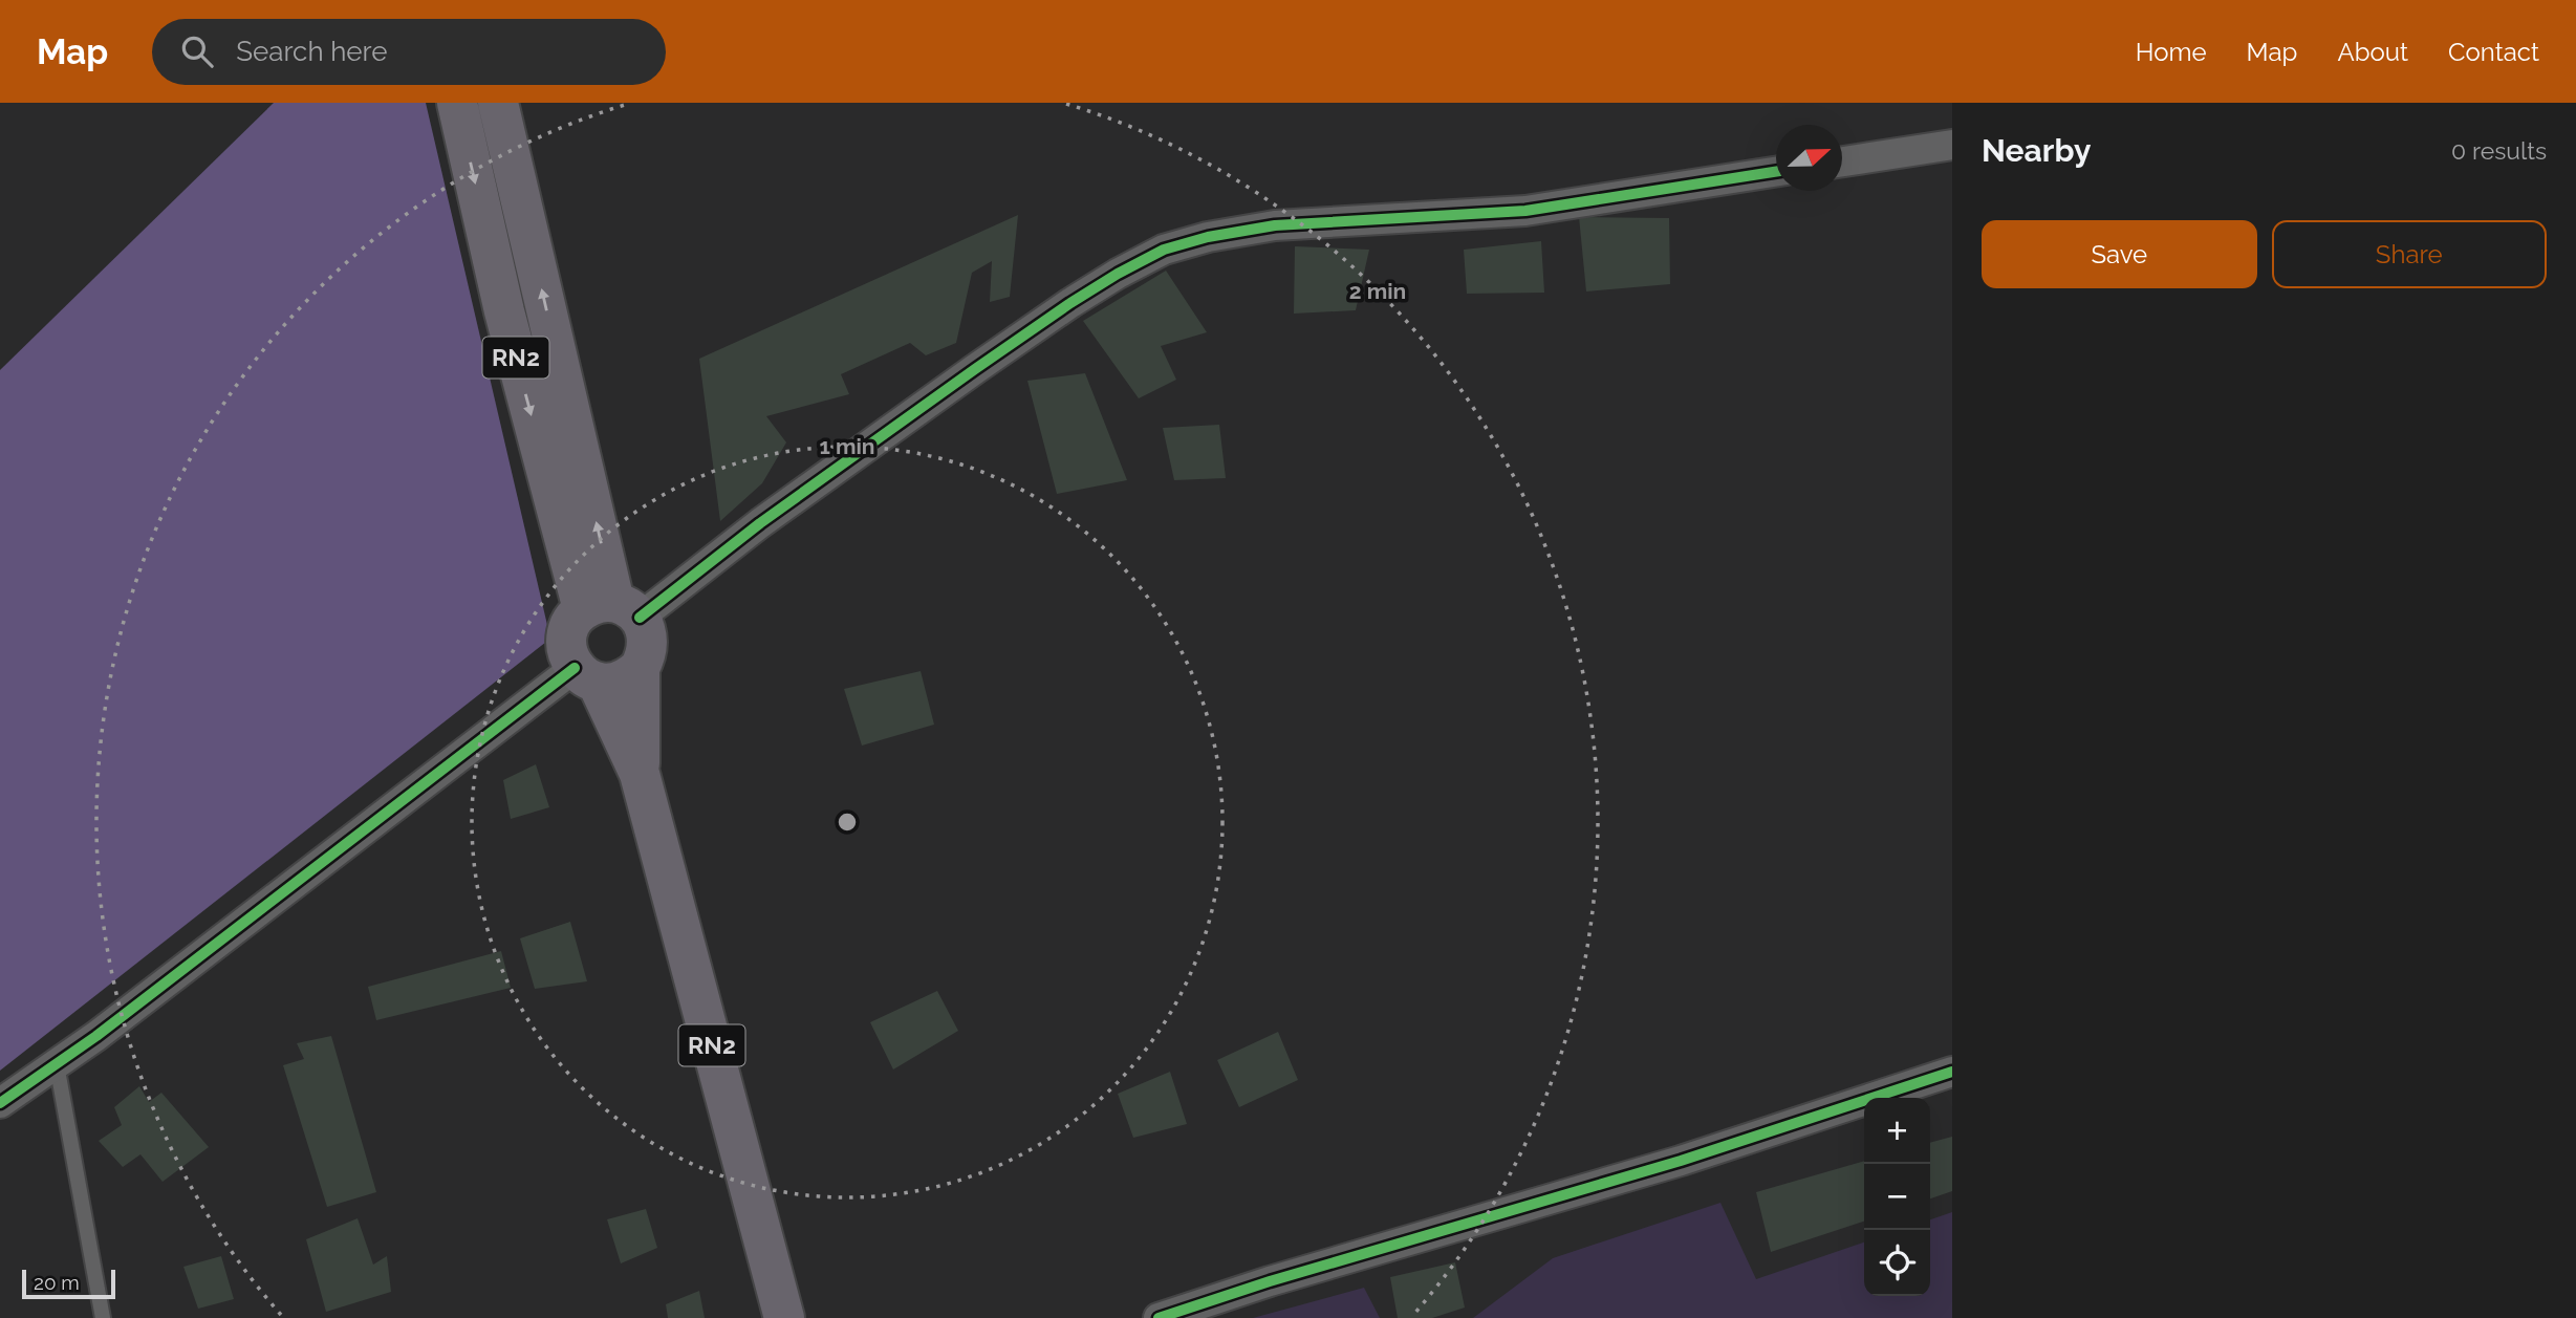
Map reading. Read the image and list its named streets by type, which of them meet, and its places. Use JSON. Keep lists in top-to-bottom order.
{
  "streets": {
    "highway": ["RN2"]
  },
  "scale_bar": "20 m",
  "north": "right",
  "page": {
    "header": "Map",
    "search": "Search here",
    "nav": [
      "Home",
      "Map",
      "About",
      "Contact"
    ],
    "heading": ["Nearby", "0 results"],
    "buttons": ["Save", "Share"],
    "map_buttons": ["+", "−"],
    "scale": "20 m"
  },
  "rings": ["2 min", "1 min"]
}
